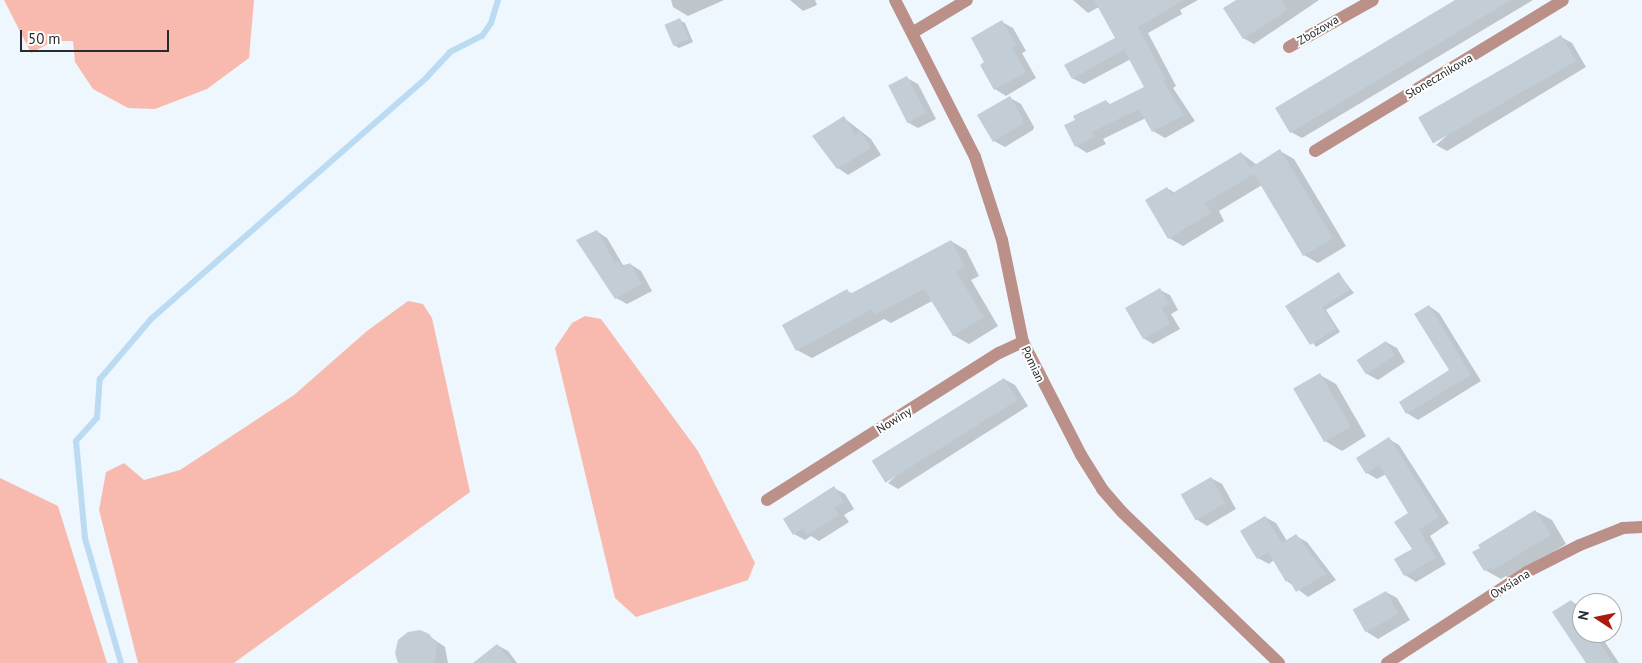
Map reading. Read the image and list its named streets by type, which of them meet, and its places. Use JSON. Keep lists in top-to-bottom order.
{
  "streets": {
    "street": [
      "Zbożowa",
      "Słonecznikowa",
      "Pomian",
      "Nowiny",
      "Owsiana"
    ]
  },
  "crossings": [
    ["Pomian", "Nowiny"]
  ],
  "scale_bar": "50 m",
  "north": "left"
}
